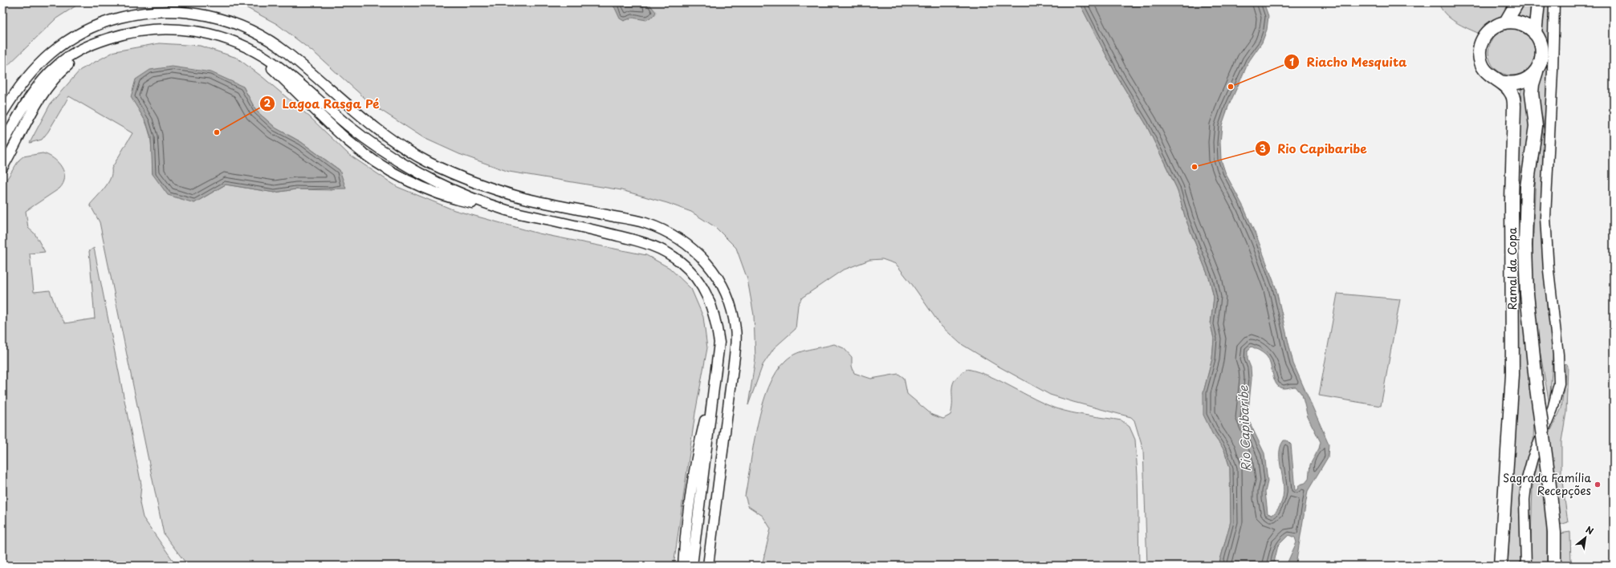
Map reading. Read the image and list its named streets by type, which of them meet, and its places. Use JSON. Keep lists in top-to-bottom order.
{
  "streets": {
    "main road": ["Ramal da Copa"]
  },
  "water": ["Rio Capibaribe"],
  "places": [
    "Riacho Mesquita",
    "Lagoa Rasga Pé",
    "Rio Capibaribe",
    "Sagrada Família Recepções"
  ],
  "north": "top right"
}
